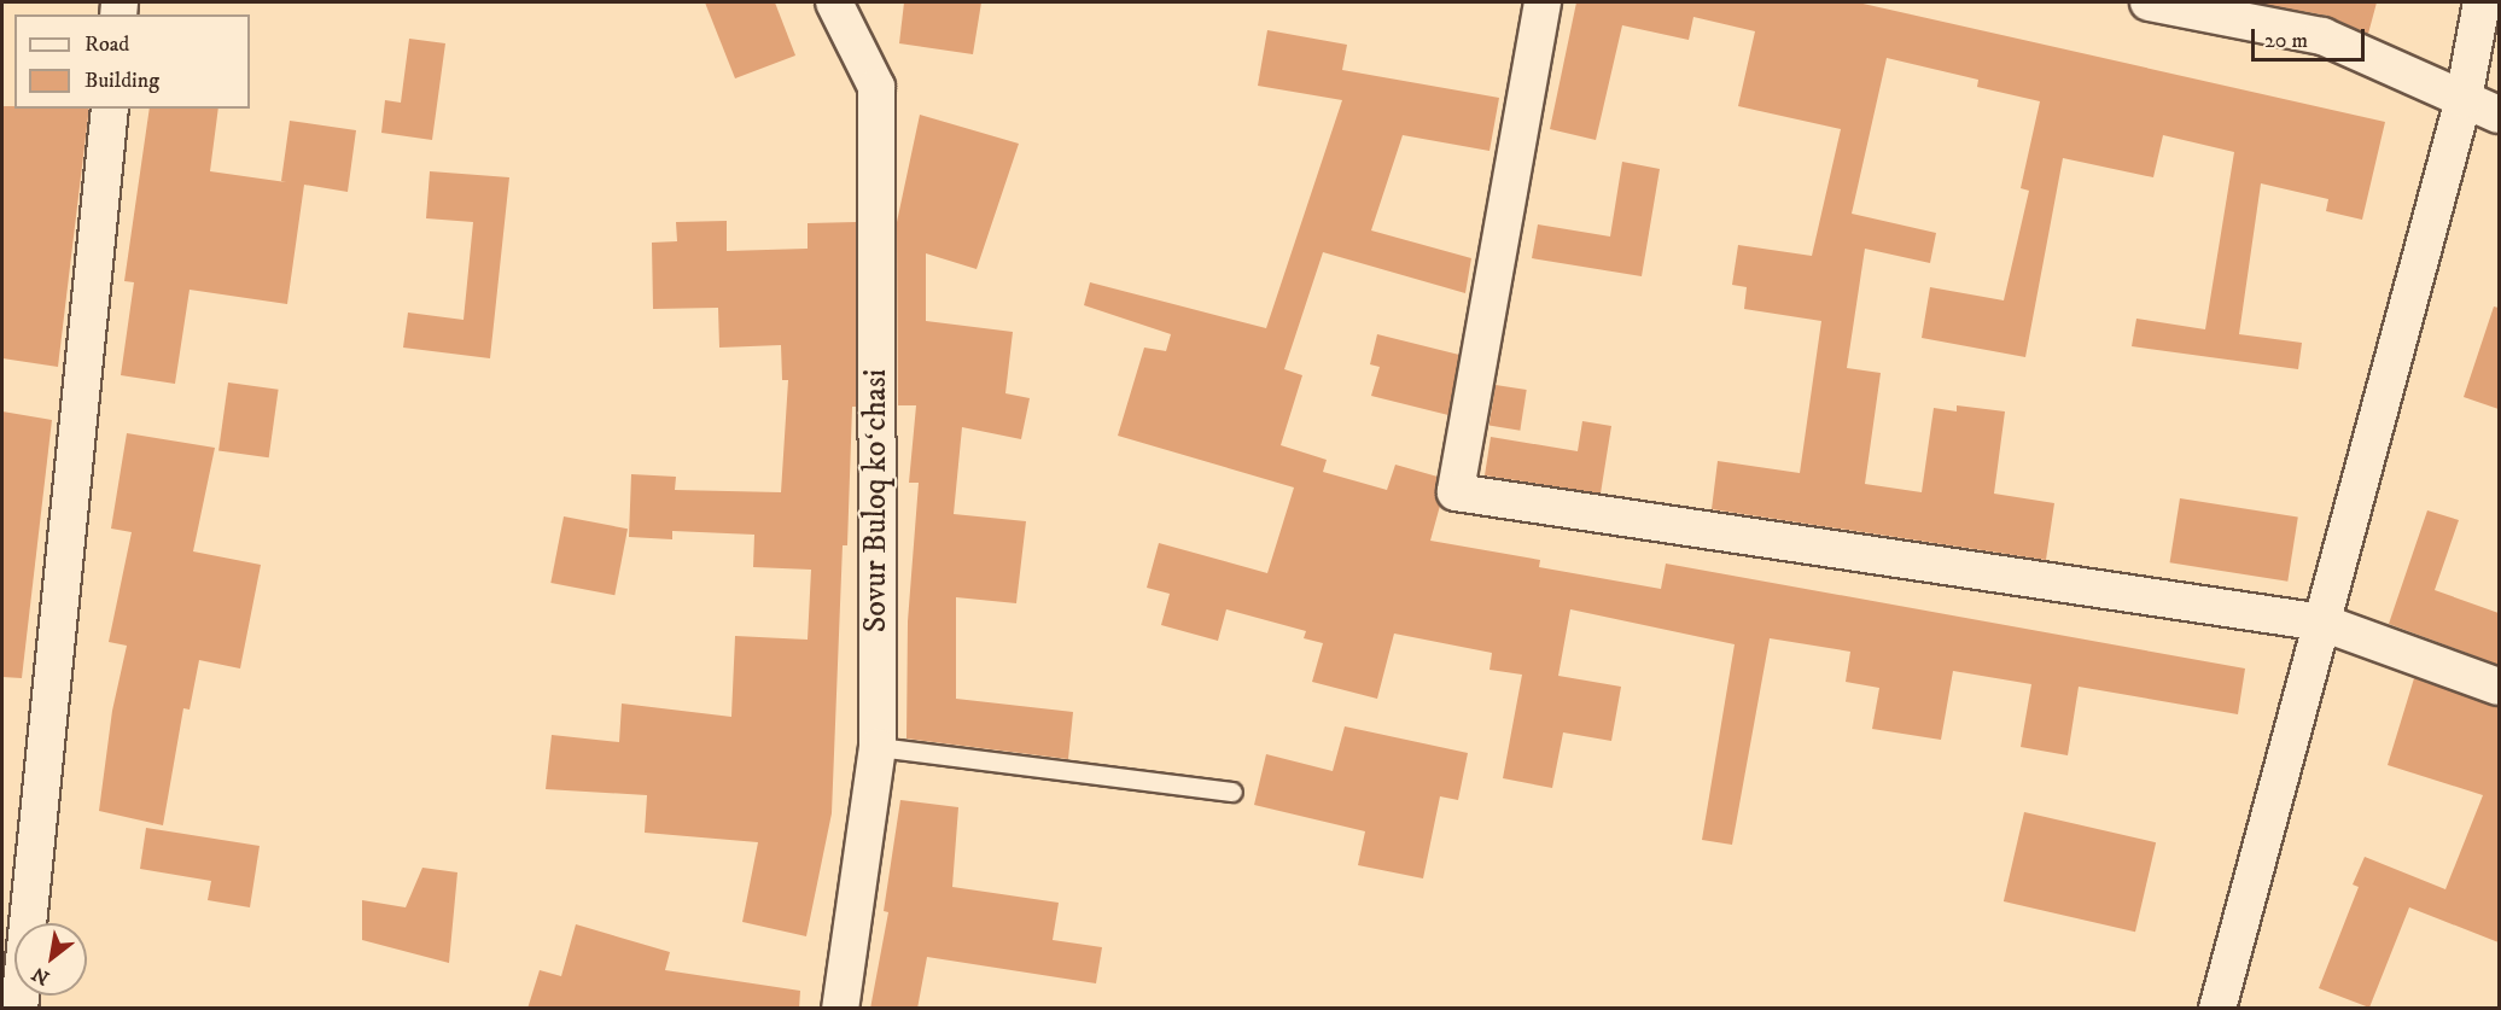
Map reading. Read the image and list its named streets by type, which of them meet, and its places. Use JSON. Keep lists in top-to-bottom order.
{
  "streets": {
    "street": ["Sovur Buloq koʻchasi"]
  },
  "legend": ["Road", "Building"],
  "scale_bar": "20 m",
  "north": "bottom left"
}
